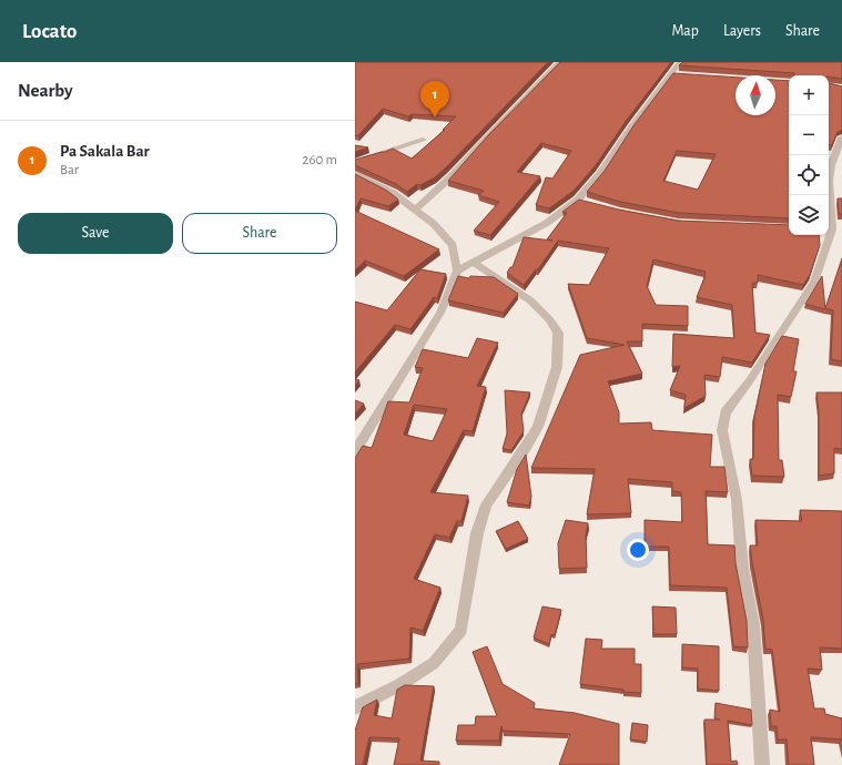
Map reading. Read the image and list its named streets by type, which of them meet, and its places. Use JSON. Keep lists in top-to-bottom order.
{
  "north": "top",
  "page": {
    "header": "Locato",
    "nav": ["Map", "Layers", "Share"],
    "heading": "Nearby",
    "map_buttons": ["+", "−"],
    "pins": "1",
    "list": [
      {
        "mark": "1",
        "name": "Pa Sakala Bar",
        "note": "Bar",
        "value": "260 m"
      }
    ],
    "buttons": ["Save", "Share"]
  }
}
